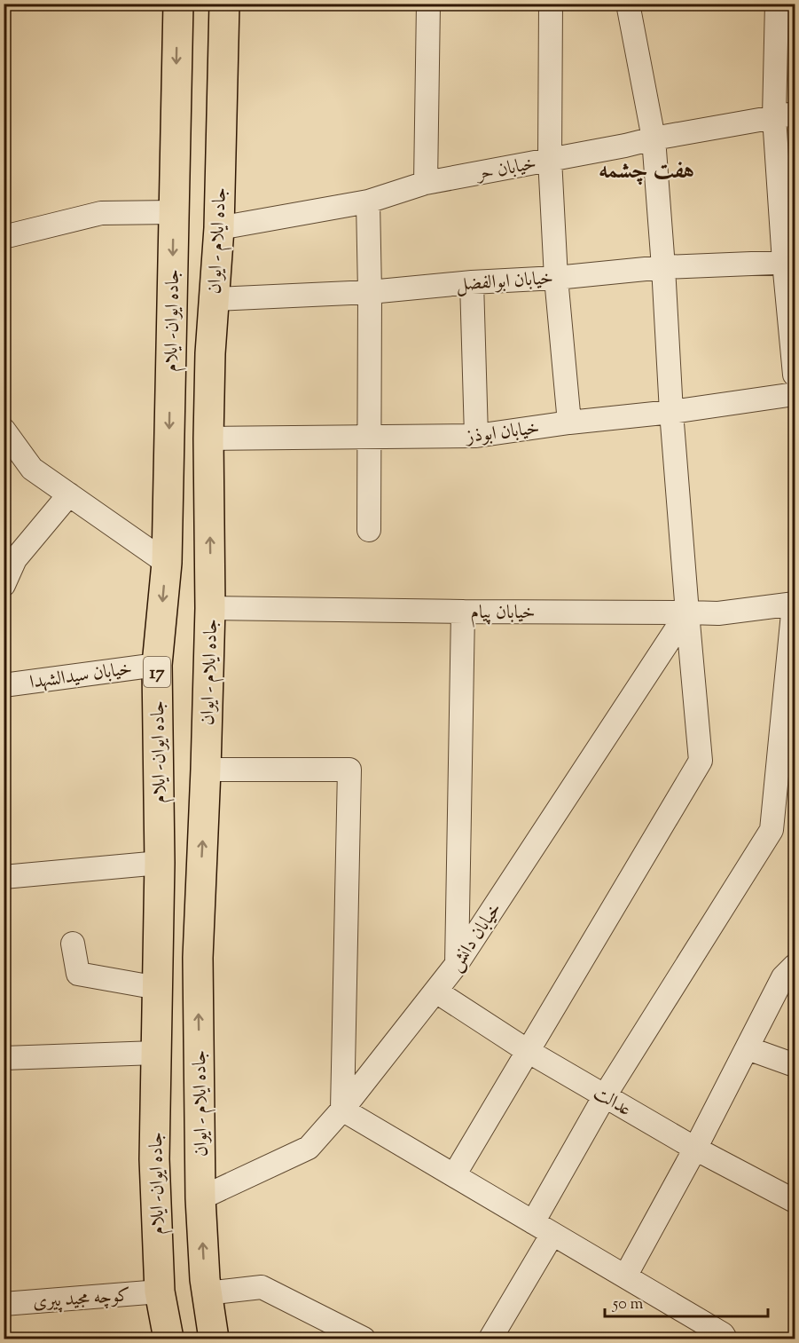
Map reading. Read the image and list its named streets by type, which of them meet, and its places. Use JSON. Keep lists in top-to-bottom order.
{
  "streets": {
    "highway": ["جاده ایلام - ایوان", "جاده ایوان- ایلام", "17"],
    "street": [
      "خیابان حر",
      "خیابان ابوالفضل",
      "خیابان ابوذز",
      "خیابان پیام",
      "خیابان سیدالشهدا",
      "خیابان دانش",
      "عدالت",
      "کوچه مجید پیری"
    ]
  },
  "crossings": [
    ["خیابان حر", "جاده ایلام - ایوان"],
    ["جاده ایلام - ایوان", "خیابان ابوالفضل"],
    ["جاده ایلام - ایوان", "خیابان ابوذز"],
    ["جاده ایلام - ایوان", "خیابان پیام"],
    ["جاده ایلام - ایوان", "خیابان دانش"],
    ["جاده ایوان- ایلام", "خیابان سیدالشهدا"],
    ["جاده ایوان- ایلام", "کوچه مجید پیری"],
    ["خیابان پیام", "خیابان دانش"],
    ["خیابان دانش", "عدالت"]
  ],
  "one_way": ["جاده ایلام - ایوان", "جاده ایوان- ایلام"],
  "districts": ["هفت چشمه"],
  "scale_bar": "50 m"
}
